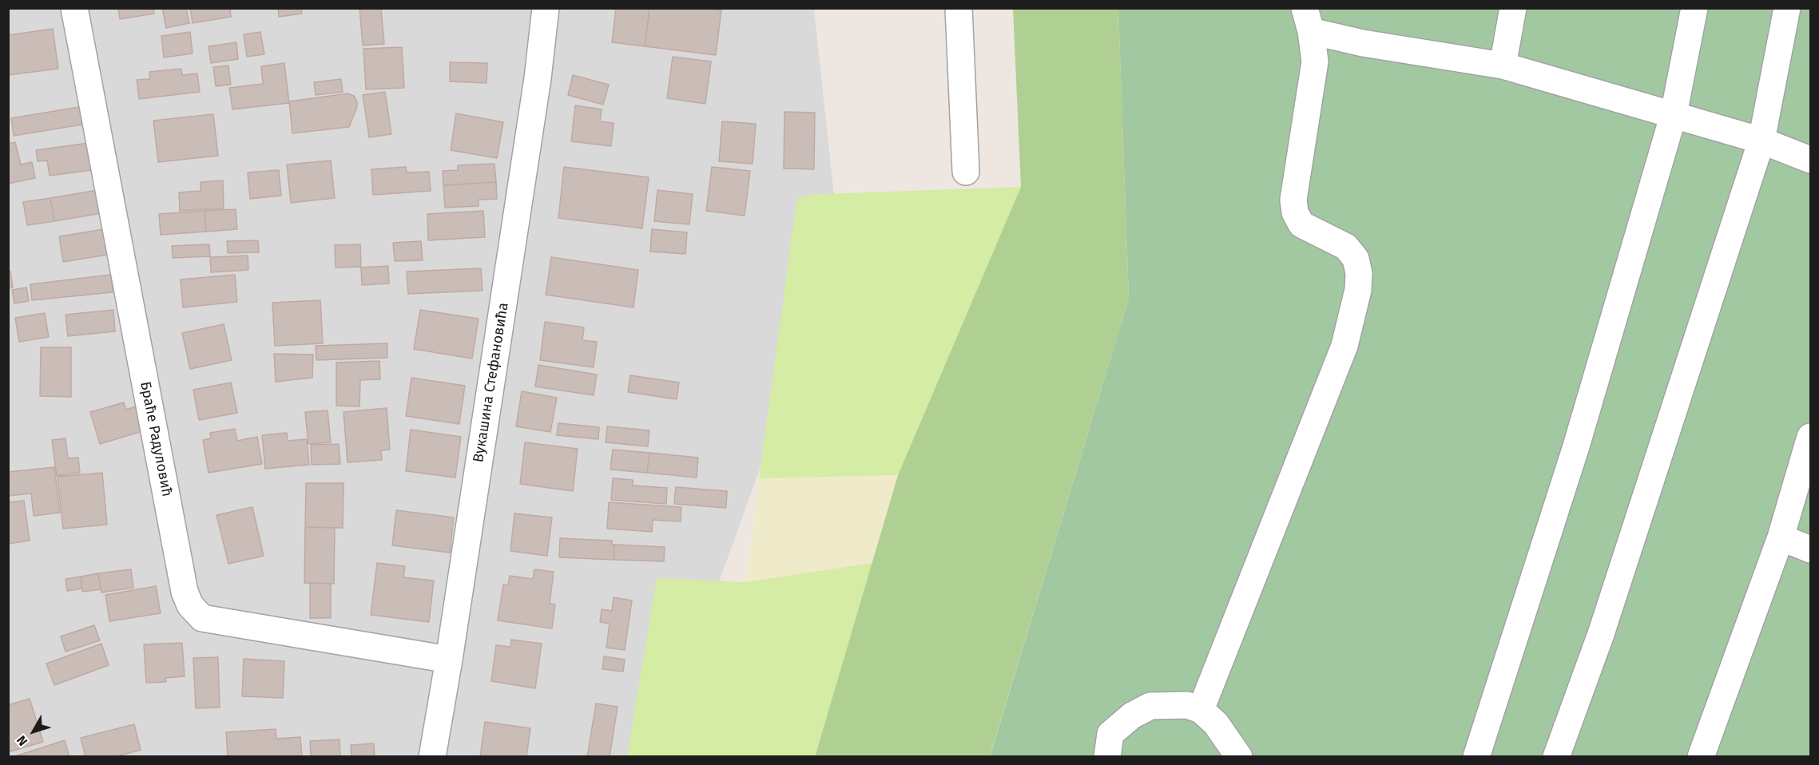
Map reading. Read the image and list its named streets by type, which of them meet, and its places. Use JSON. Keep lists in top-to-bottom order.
{
  "streets": {
    "street": ["Вукашина Стефановића", "Браће Радуловић"]
  },
  "crossings": [
    ["Вукашина Стефановића", "Браће Радуловић"]
  ],
  "north": "bottom left"
}
